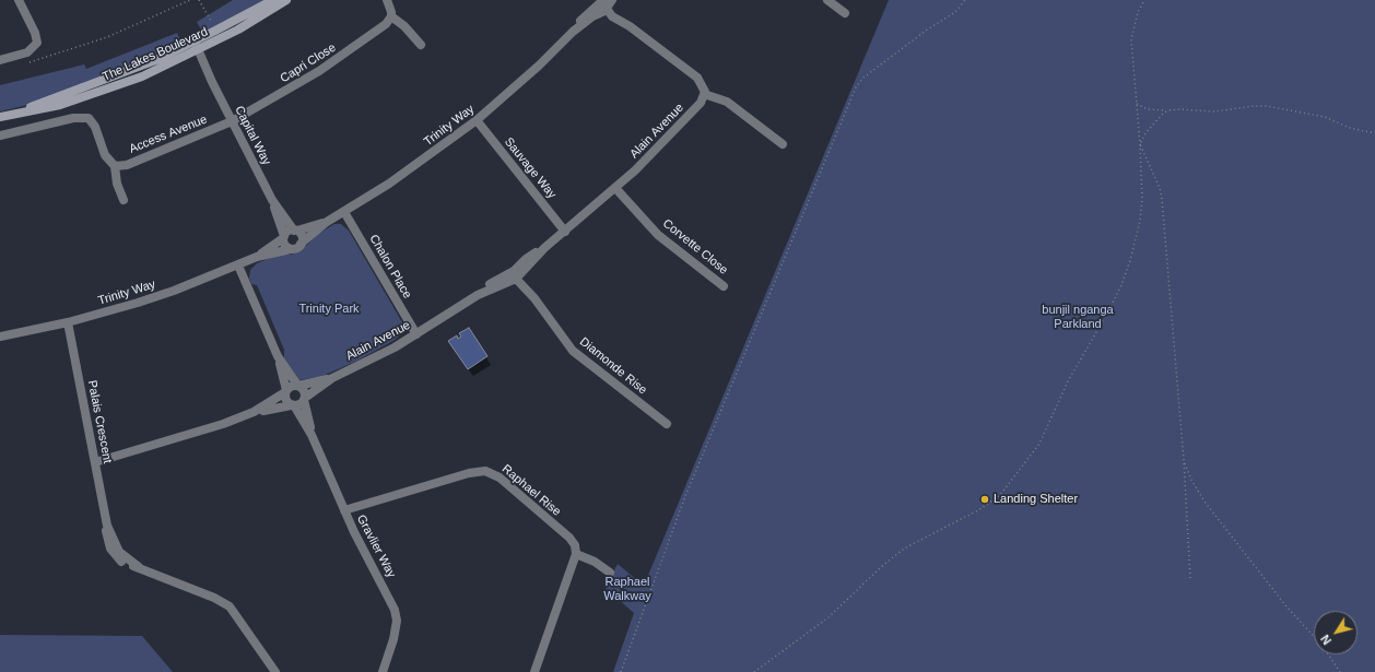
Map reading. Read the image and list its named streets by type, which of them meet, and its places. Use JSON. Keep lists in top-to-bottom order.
{
  "streets": {
    "street": [
      "The Lakes Boulevard",
      "Capri Close",
      "Trinity Way",
      "Alain Avenue",
      "Access Avenue",
      "Capital Way",
      "Sauvage Way",
      "Corvette Close",
      "Chalon Place",
      "Diamonde Rise",
      "Palais Crescent",
      "Raphael Rise",
      "Gravlier Way"
    ]
  },
  "crossings": [
    ["The Lakes Boulevard", "Capital Way"],
    ["Capri Close", "Access Avenue"],
    ["Capri Close", "Capital Way"],
    ["Trinity Way", "Capital Way"],
    ["Trinity Way", "Sauvage Way"],
    ["Trinity Way", "Chalon Place"],
    ["Trinity Way", "Palais Crescent"],
    ["Alain Avenue", "Sauvage Way"],
    ["Alain Avenue", "Corvette Close"],
    ["Alain Avenue", "Chalon Place"],
    ["Alain Avenue", "Diamonde Rise"],
    ["Alain Avenue", "Gravlier Way"],
    ["Access Avenue", "Capital Way"],
    ["Raphael Rise", "Gravlier Way"]
  ],
  "parks": ["Trinity Park", "bunjil nganga Parkland", "Raphael Walkway"],
  "places": ["Landing Shelter"],
  "north": "bottom left"
}
